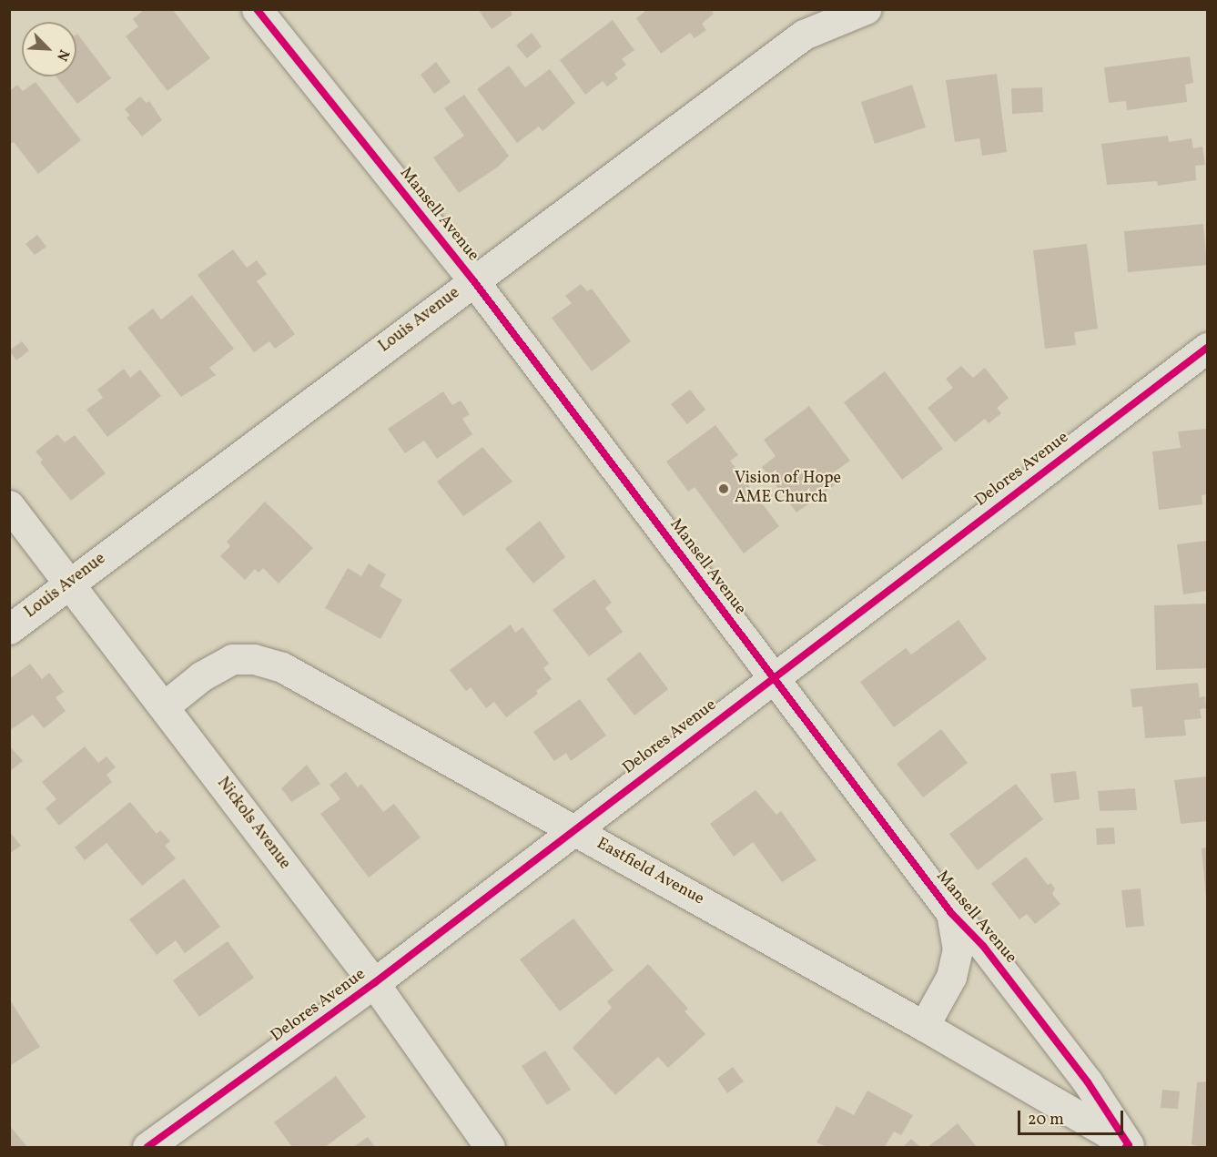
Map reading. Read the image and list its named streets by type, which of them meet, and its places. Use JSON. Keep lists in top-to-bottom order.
{
  "streets": {
    "street": [
      "Mansell Avenue",
      "Louis Avenue",
      "Delores Avenue",
      "Nickols Avenue",
      "Eastfield Avenue"
    ]
  },
  "crossings": [
    ["Mansell Avenue", "Louis Avenue"],
    ["Mansell Avenue", "Delores Avenue"],
    ["Mansell Avenue", "Eastfield Avenue"],
    ["Louis Avenue", "Nickols Avenue"],
    ["Delores Avenue", "Nickols Avenue"],
    ["Delores Avenue", "Eastfield Avenue"],
    ["Nickols Avenue", "Eastfield Avenue"]
  ],
  "places": ["Vision of Hope AME Church"],
  "scale_bar": "20 m",
  "north": "bottom right"
}
